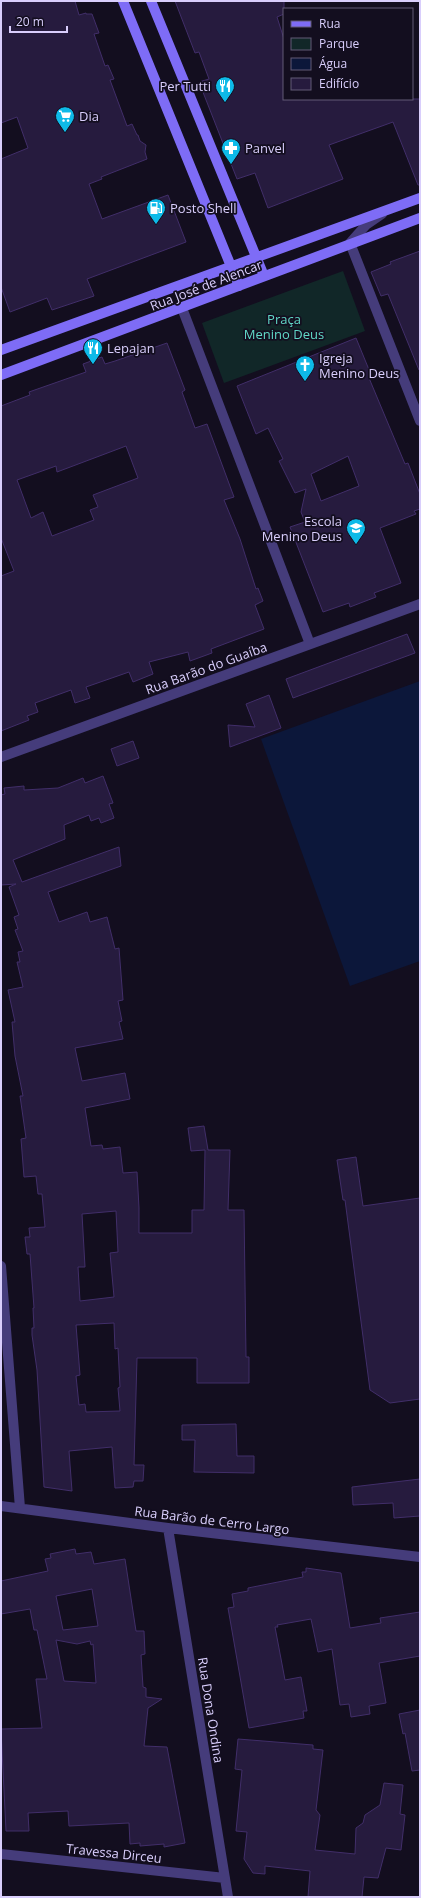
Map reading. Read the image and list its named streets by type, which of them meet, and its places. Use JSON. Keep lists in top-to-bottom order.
{
  "streets": {
    "main road": ["Rua José de Alencar"],
    "street": [
      "Rua Barão do Guaíba",
      "Rua Barão de Cerro Largo",
      "Rua Dona Ondina",
      "Travessa Dirceu"
    ]
  },
  "crossings": [
    ["Rua Barão de Cerro Largo", "Rua Dona Ondina"],
    ["Rua Dona Ondina", "Travessa Dirceu"]
  ],
  "parks": ["Praça Menino Deus"],
  "places": {
    "restaurant": ["Per Tutti", "Lepajan"],
    "supermarket": ["Dia"],
    "pharmacy": ["Panvel"],
    "fuel station": ["Posto Shell"],
    "church": ["Igreja Menino Deus"],
    "school or university": ["Escola Menino Deus"]
  },
  "legend": [
    "Rua",
    "Parque",
    "Água",
    "Edifício"
  ],
  "scale_bar": "20 m"
}
